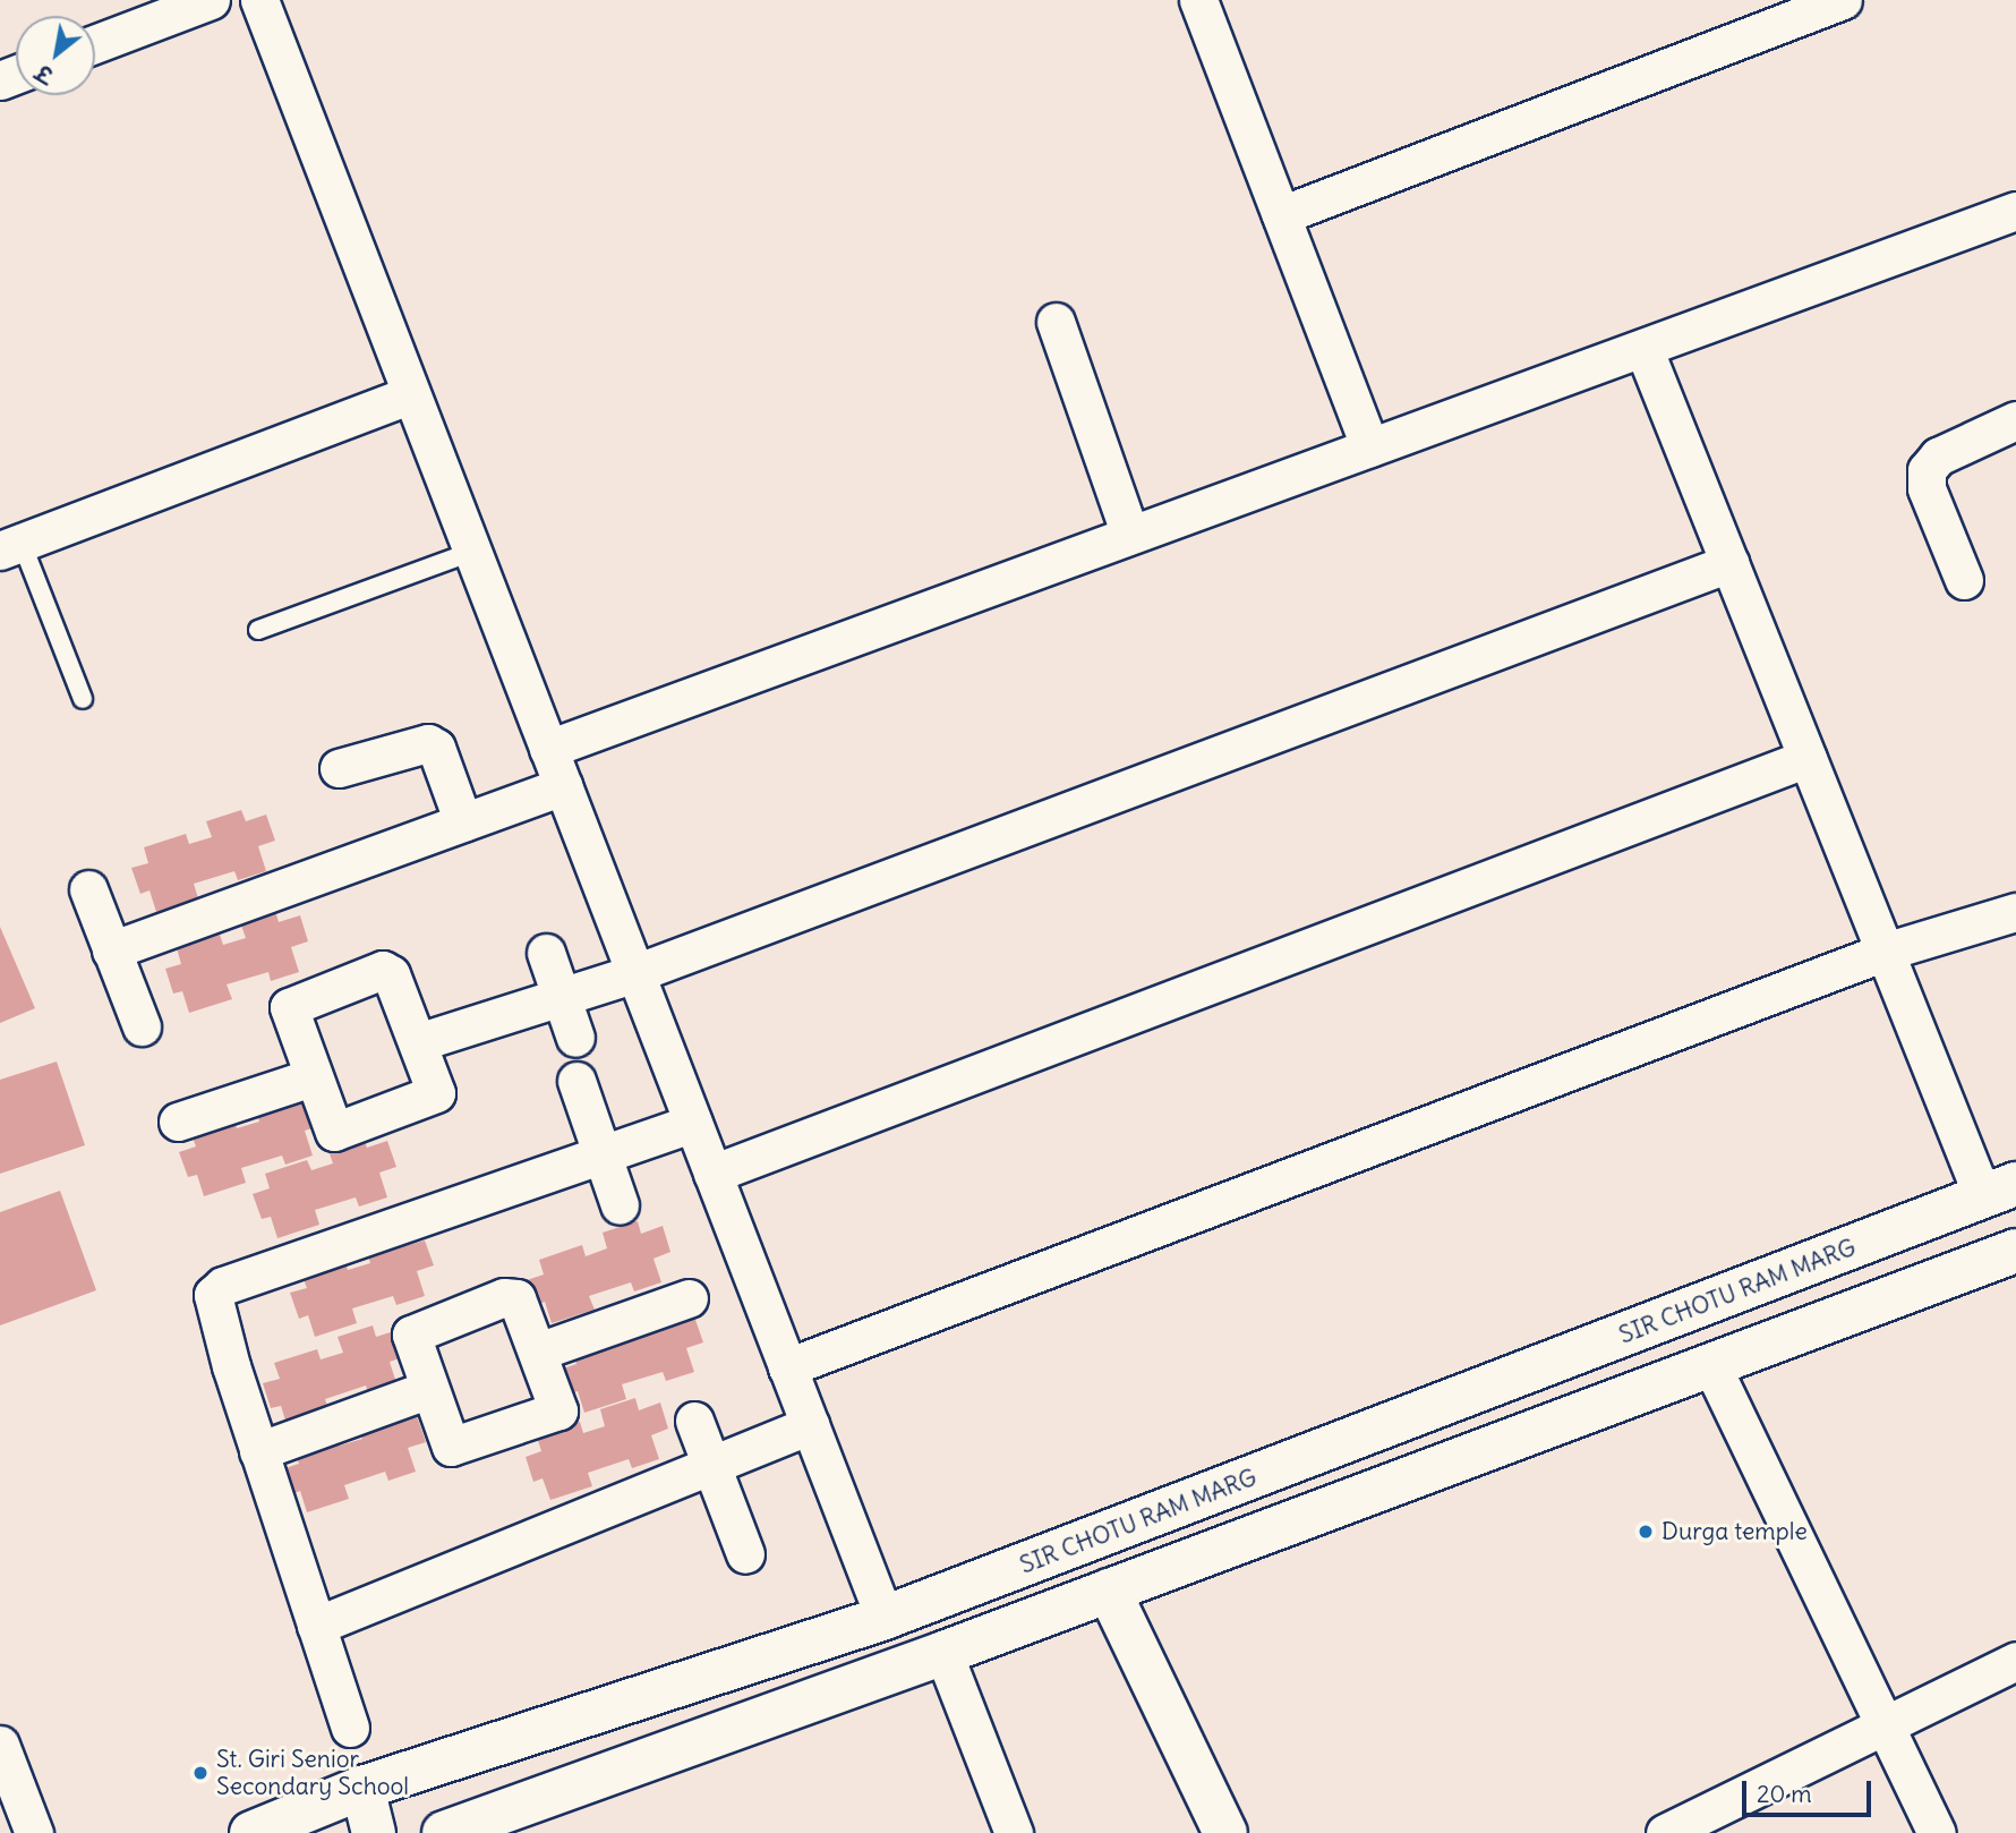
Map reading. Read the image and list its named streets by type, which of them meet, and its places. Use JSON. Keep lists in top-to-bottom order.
{
  "streets": {
    "street": ["SIR CHOTU RAM MARG"]
  },
  "places": ["Durga temple", "St. Giri Senior Secondary School"],
  "scale_bar": "20 m",
  "north": "bottom left"
}
